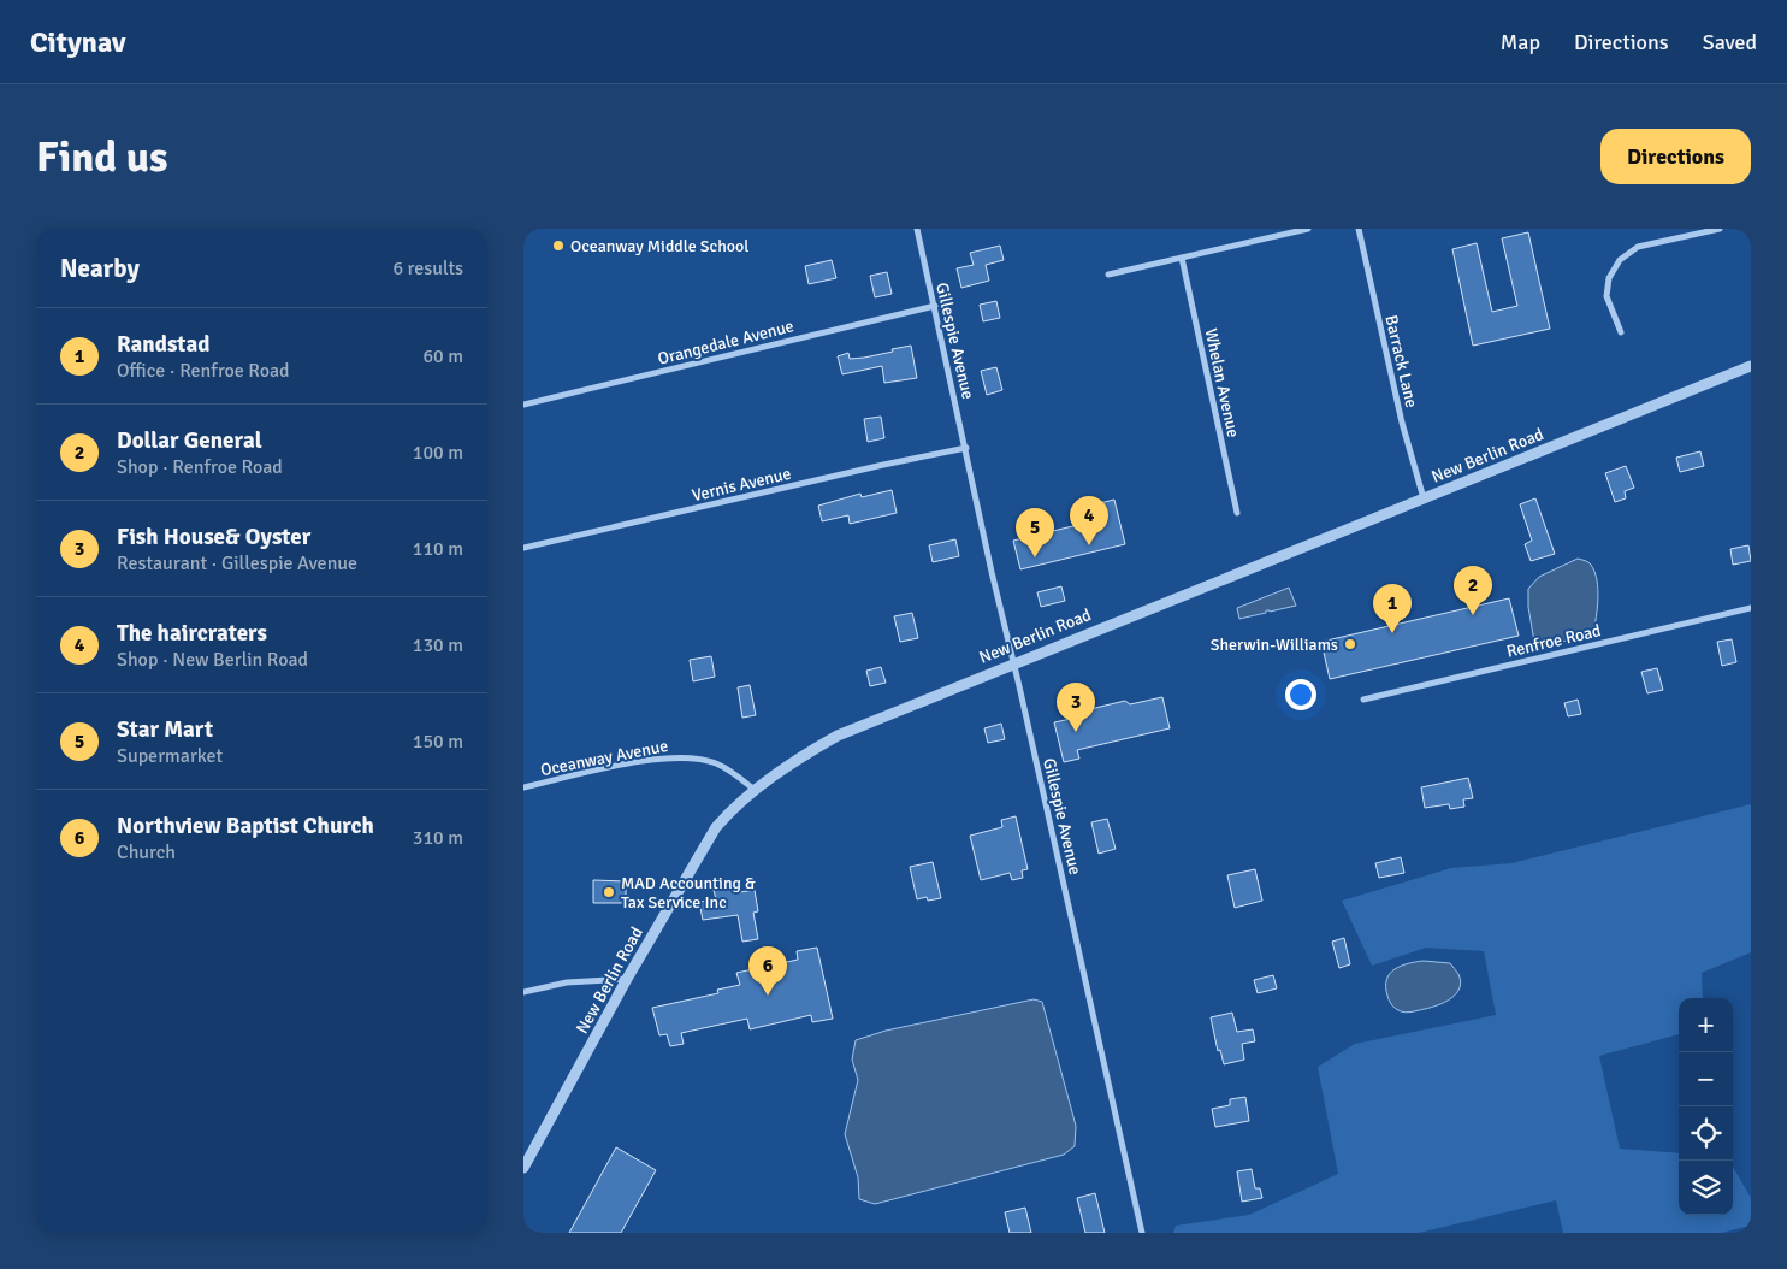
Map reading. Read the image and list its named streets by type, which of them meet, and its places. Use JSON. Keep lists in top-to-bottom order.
{
  "streets": {
    "street": [
      "Gillespie Avenue",
      "Orangedale Avenue",
      "Barrack Lane",
      "Whelan Avenue",
      "New Berlin Road",
      "Vernis Avenue",
      "Renfroe Road",
      "Oceanway Avenue"
    ]
  },
  "crossings": [
    ["Gillespie Avenue", "Orangedale Avenue"],
    ["Gillespie Avenue", "New Berlin Road"],
    ["Gillespie Avenue", "Vernis Avenue"],
    ["Barrack Lane", "New Berlin Road"],
    ["New Berlin Road", "Oceanway Avenue"]
  ],
  "places": ["Oceanway Middle School", "Sherwin-Williams", "MAD Accounting & Tax Service Inc"],
  "page": {
    "header": "Citynav",
    "nav": ["Map", "Directions", "Saved"],
    "buttons": "Directions",
    "title": "Find us",
    "heading": ["Nearby", "6 results"],
    "list": [
      {
        "mark": "1",
        "name": "Randstad",
        "note": "Office · Renfroe Road",
        "value": "60 m"
      },
      {
        "mark": "2",
        "name": "Dollar General",
        "note": "Shop · Renfroe Road",
        "value": "100 m"
      },
      {
        "mark": "3",
        "name": "Fish House& Oyster",
        "note": "Restaurant · Gillespie Avenue",
        "value": "110 m"
      },
      {
        "mark": "4",
        "name": "The haircraters",
        "note": "Shop · New Berlin Road",
        "value": "130 m"
      },
      {
        "mark": "5",
        "name": "Star Mart",
        "note": "Supermarket",
        "value": "150 m"
      },
      {
        "mark": "6",
        "name": "Northview Baptist Church",
        "note": "Church",
        "value": "310 m"
      }
    ],
    "pins": [
      "4",
      "5",
      "2",
      "1",
      "3",
      "6"
    ],
    "map_buttons": ["+", "−"]
  }
}
